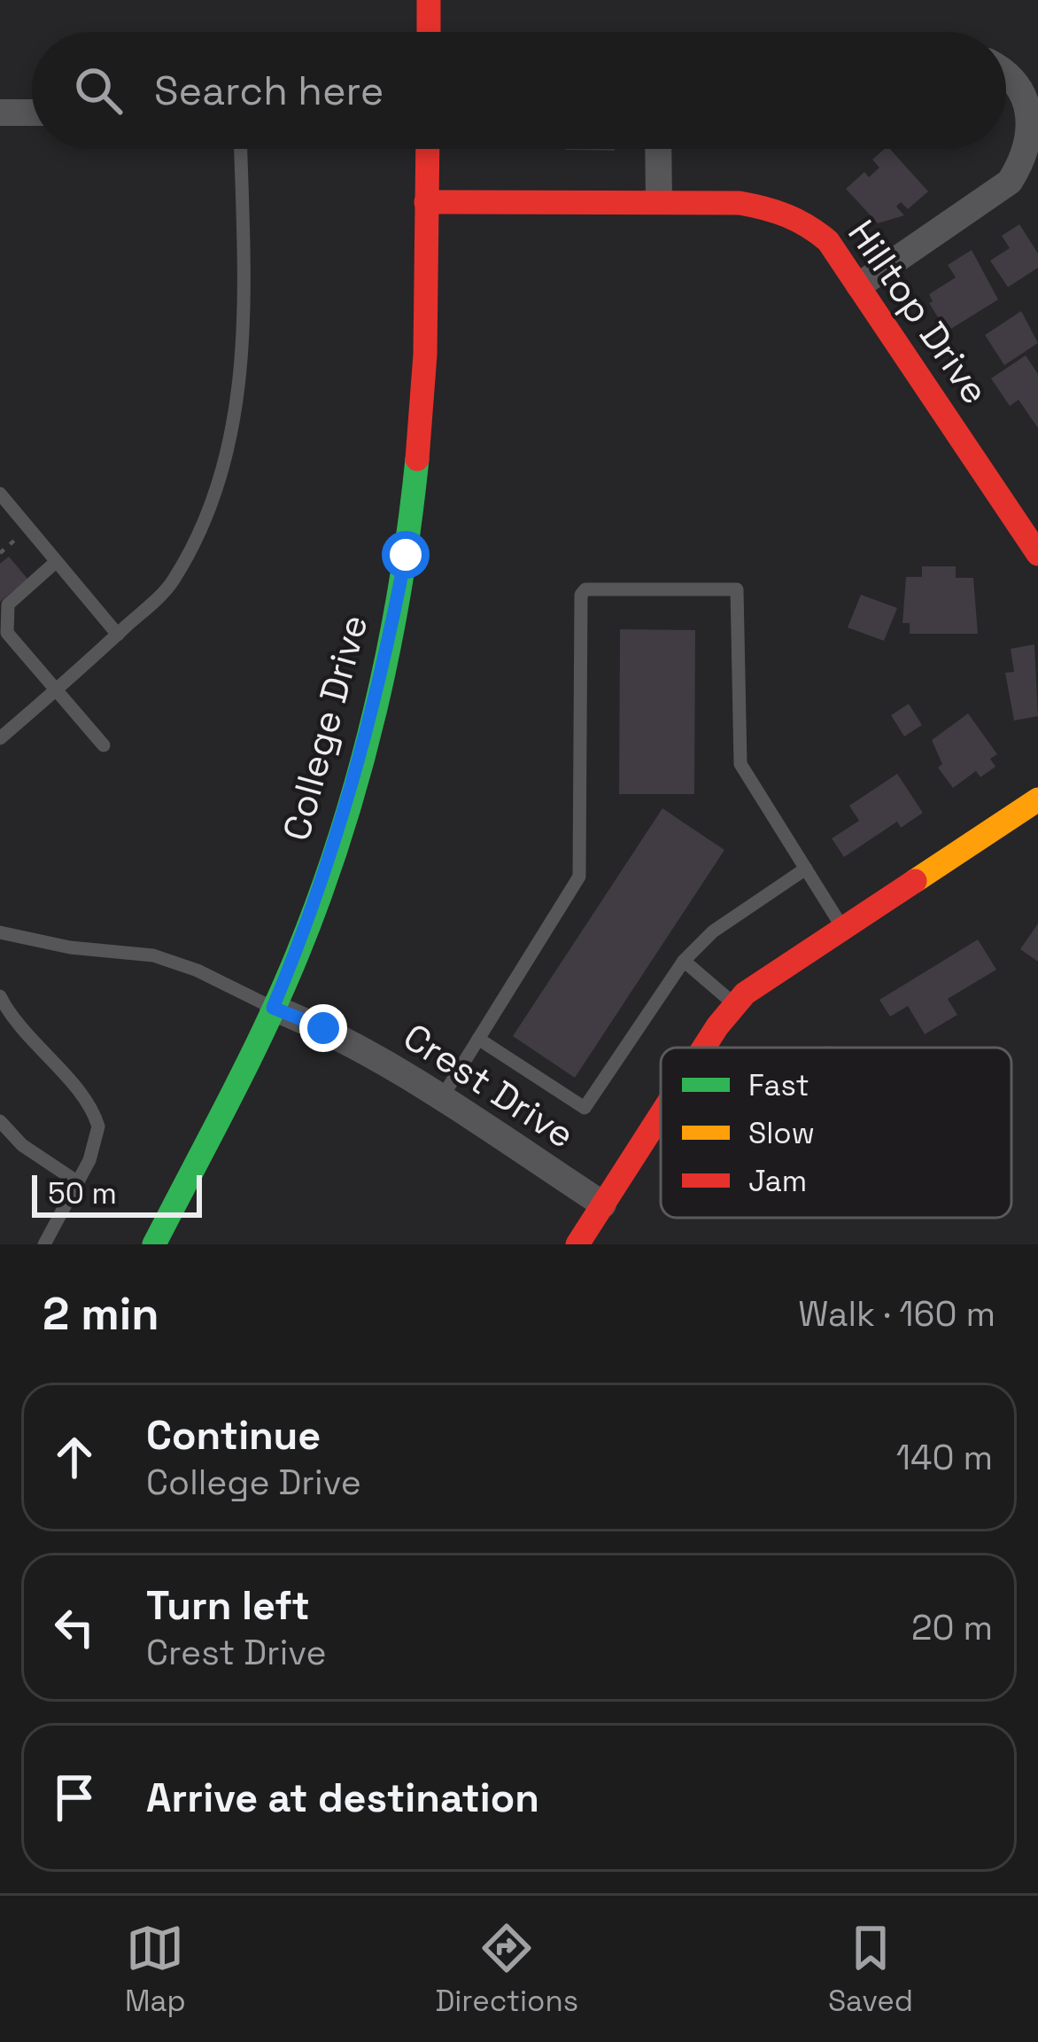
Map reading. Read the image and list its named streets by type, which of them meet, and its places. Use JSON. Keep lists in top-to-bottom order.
{
  "streets": {
    "street": ["Hilltop Drive", "College Drive", "Crest Drive"]
  },
  "crossings": [
    ["Hilltop Drive", "College Drive"],
    ["College Drive", "Crest Drive"]
  ],
  "legend": ["Fast", "Slow", "Jam"],
  "scale_bar": "50 m",
  "page": {
    "search": "Search here",
    "scale": "50 m",
    "heading": ["2 min", "Walk · 160 m"],
    "list": [
      ["Continue", "College Drive", "140 m"],
      ["Turn left", "Crest Drive", "20 m"],
      "Arrive at destination"
    ],
    "nav": ["Map", "Directions", "Saved"]
  }
}
